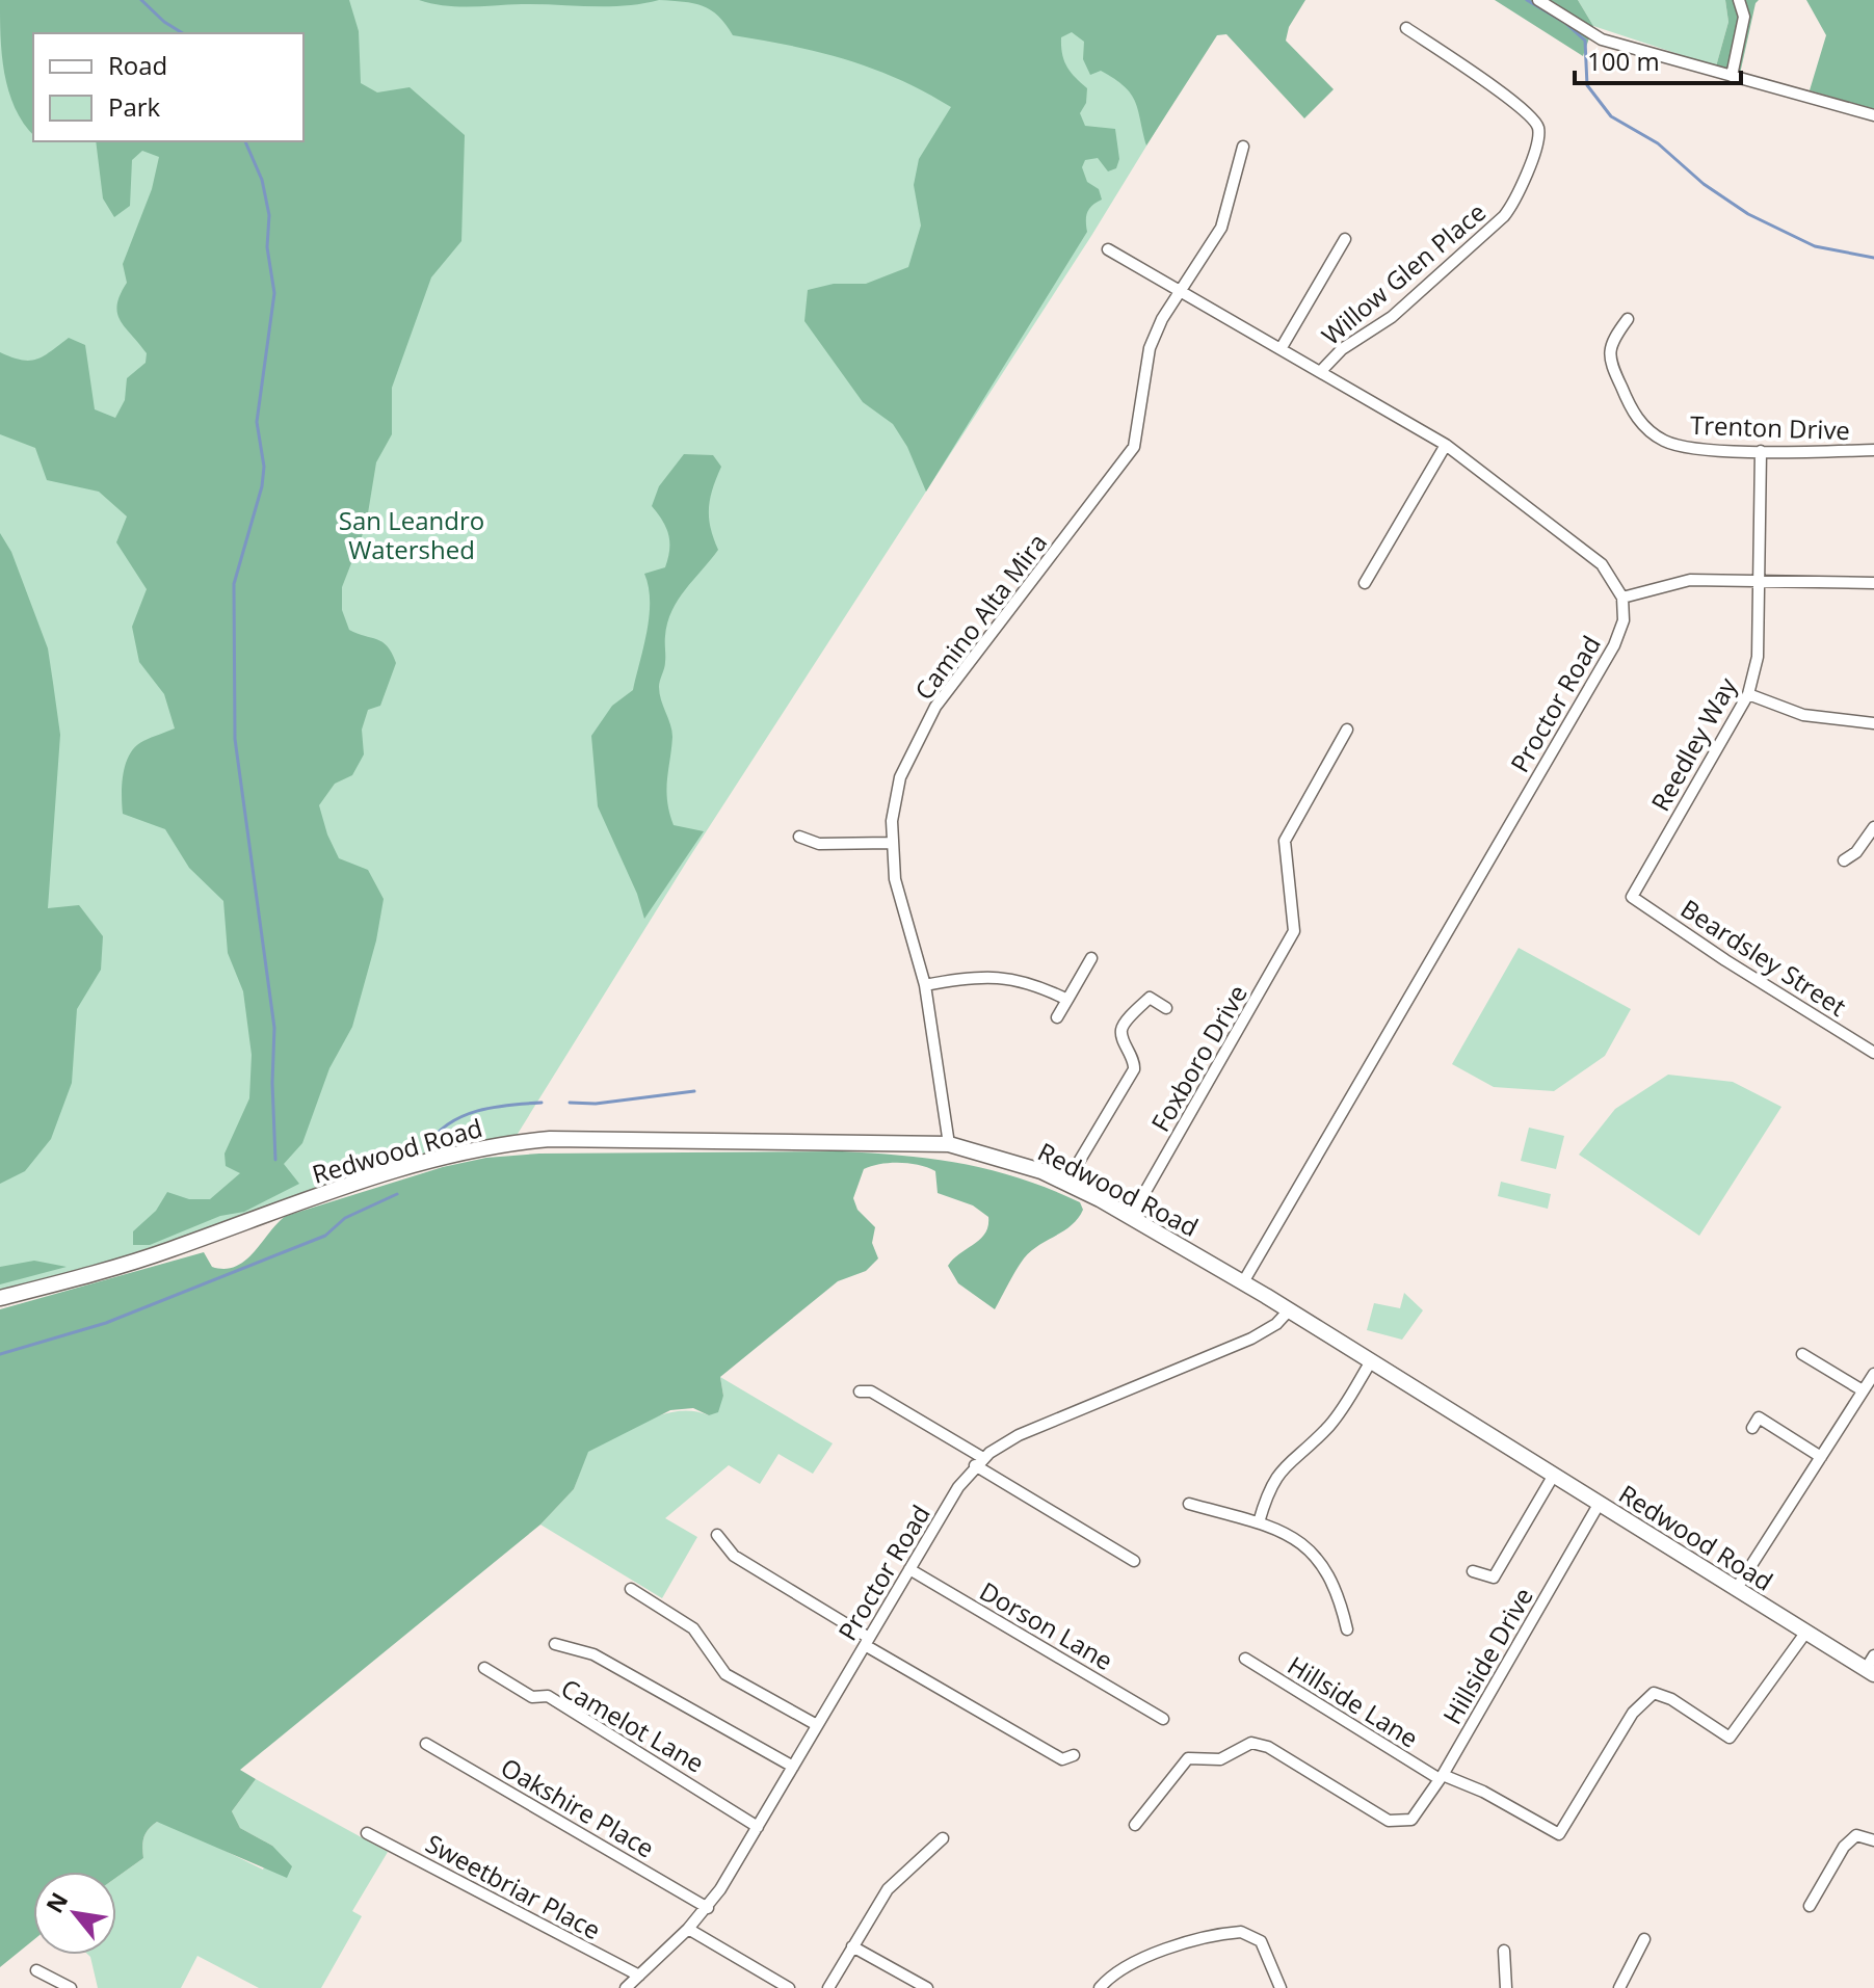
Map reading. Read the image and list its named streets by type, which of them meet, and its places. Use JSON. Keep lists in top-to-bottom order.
{
  "streets": {
    "main road": ["Redwood Road"],
    "street": [
      "Willow Glen Place",
      "Trenton Drive",
      "Camino Alta Mira",
      "Proctor Road",
      "Reedley Way",
      "Beardsley Street",
      "Foxboro Drive",
      "Dorson Lane",
      "Hillside Drive",
      "Hillside Lane",
      "Camelot Lane",
      "Oakshire Place",
      "Sweetbriar Place"
    ]
  },
  "crossings": [
    ["Trenton Drive", "Reedley Way"],
    ["Camino Alta Mira", "Redwood Road"],
    ["Proctor Road", "Redwood Road"],
    ["Proctor Road", "Dorson Lane"],
    ["Proctor Road", "Camelot Lane"],
    ["Proctor Road", "Oakshire Place"],
    ["Proctor Road", "Sweetbriar Place"],
    ["Reedley Way", "Beardsley Street"],
    ["Foxboro Drive", "Redwood Road"],
    ["Redwood Road", "Hillside Drive"],
    ["Redwood Road", "Hillside Lane"],
    ["Hillside Drive", "Hillside Lane"]
  ],
  "parks": ["San Leandro Watershed"],
  "legend": ["Road", "Park"],
  "scale_bar": "100 m",
  "north": "top left"
}
